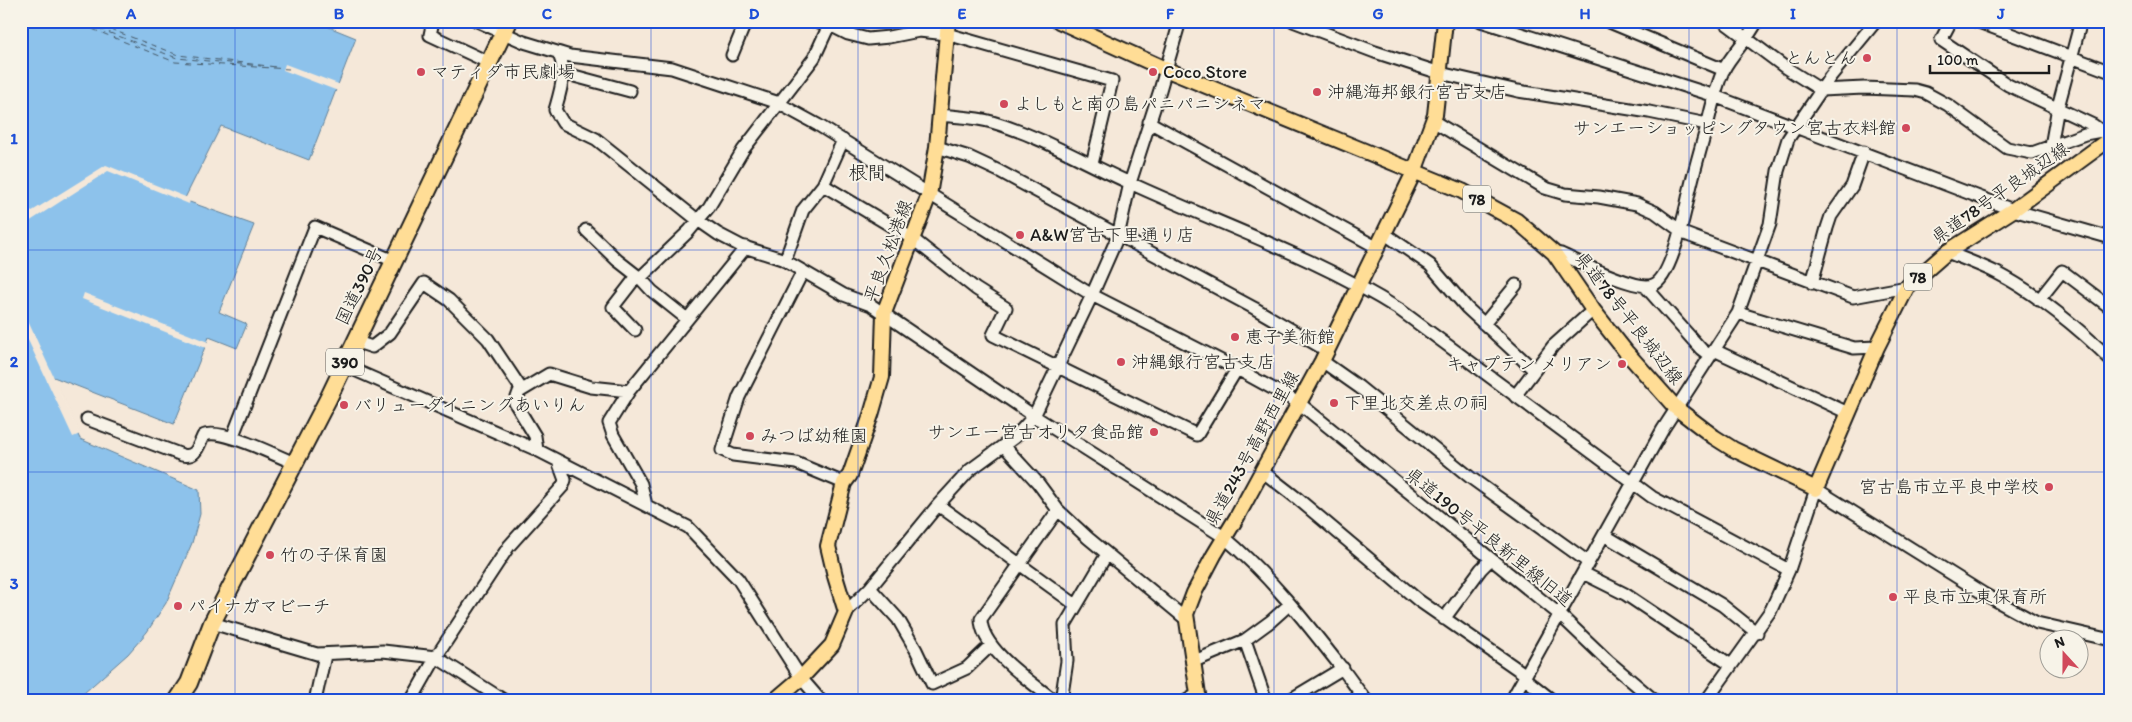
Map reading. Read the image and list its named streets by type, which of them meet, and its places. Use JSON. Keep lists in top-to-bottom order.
{
  "streets": {
    "highway": ["国道390号", "390"],
    "main road": [
      "県道78号平良城辺線",
      "78",
      "平良久松港線",
      "県道243号高野西里線"
    ],
    "street": ["県道190号平良新里線旧道"]
  },
  "crossings": [
    ["県道78号平良城辺線", "県道243号高野西里線"],
    ["平良久松港線", "県道190号平良新里線旧道"],
    ["国道390号", "県道190号平良新里線旧道"],
    ["県道243号高野西里線", "県道190号平良新里線旧道"]
  ],
  "districts": ["根間"],
  "places": [
    "とんとん",
    "マティダ市民劇場",
    "Coco Store",
    "沖縄海邦銀行宮古支店",
    "よしもと南の島パニパニシネマ",
    "サンエーショッピングタウン宮古衣料館",
    "A&W宮古下里通り店",
    "恵子美術館",
    "沖縄銀行宮古支店",
    "キャプテン メリアン",
    "下里北交差点の祠",
    "バリューダイニングあいりん",
    "サンエー宮古オリタ食品館",
    "みつば幼稚園",
    "宮古島市立平良中学校",
    "竹の子保育園",
    "平良市立東保育所",
    "パイナガマビーチ"
  ],
  "scale_bar": "100 m",
  "north": "top",
  "grid": {
    "columns": [
      "A",
      "B",
      "C",
      "D",
      "E",
      "F",
      "G",
      "H",
      "I",
      "J"
    ],
    "rows": ["1", "2", "3"]
  }
}
